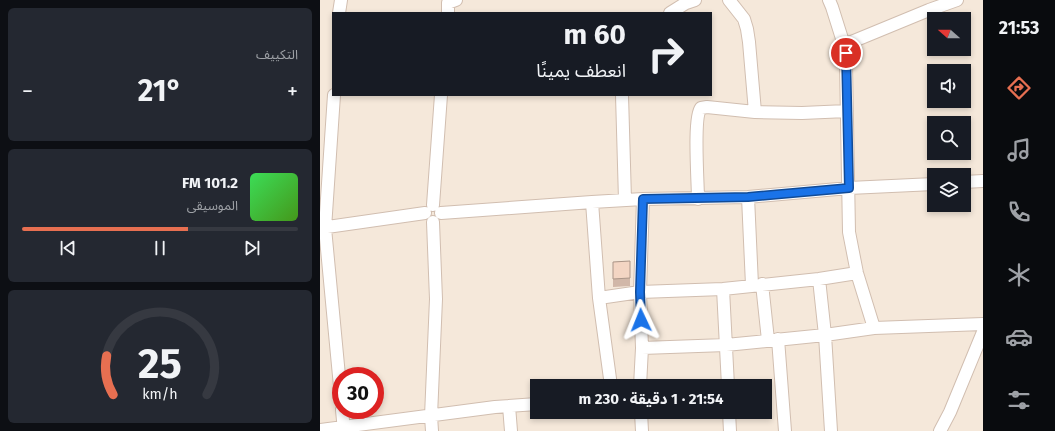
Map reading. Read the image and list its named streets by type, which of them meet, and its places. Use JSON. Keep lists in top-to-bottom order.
{
  "north": "left",
  "page": {
    "tabs": "21:53",
    "tile": "التكييف",
    "turn": ["60 m", "انعطف يمينًا"],
    "heat": ["−", "21°", "+"],
    "song": ["101.2 FM", "الموسيقى"],
    "limit": "30",
    "trip": "21:54 · 1 دقيقة · 230 m",
    "gauge": ["25", "km/h"]
  }
}
